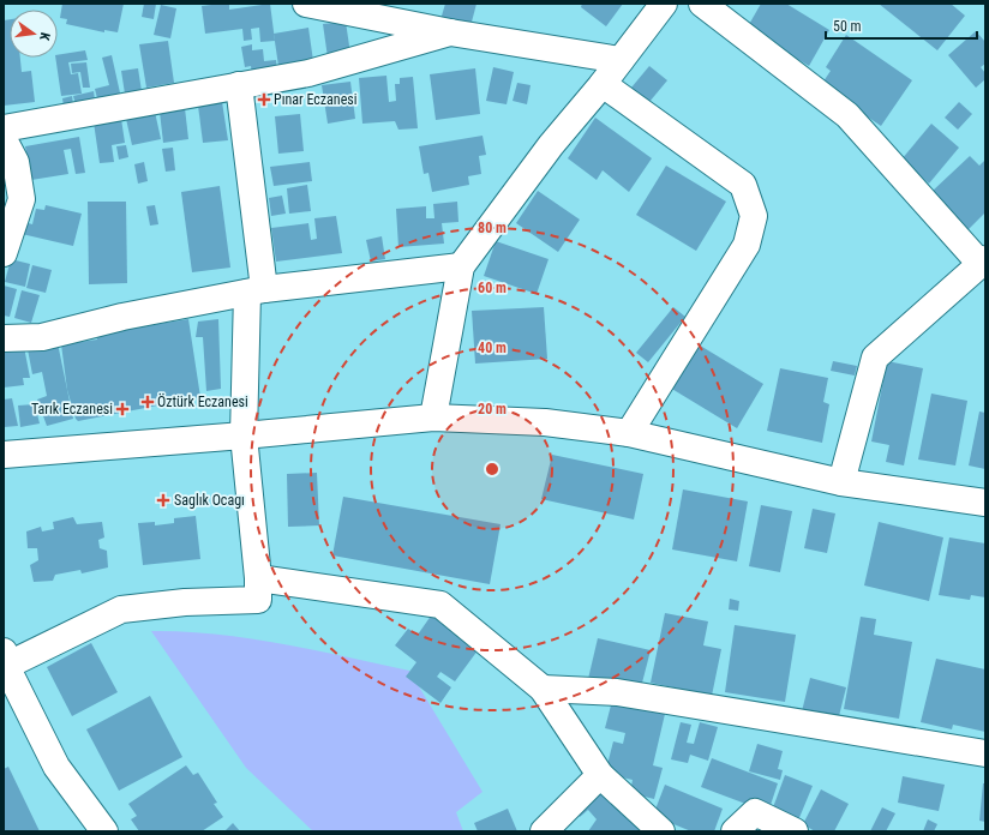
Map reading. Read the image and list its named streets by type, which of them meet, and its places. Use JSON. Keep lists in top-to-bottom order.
{
  "places": {
    "health": [
      "Pınar Eczanesi",
      "Öztürk Eczanesi",
      "Tarık Eczanesi",
      "Saglık Ocagı"
    ]
  },
  "scale_bar": "50 m",
  "north": "right",
  "rings": [
    "80 m",
    "60 m",
    "40 m",
    "20 m"
  ]
}
